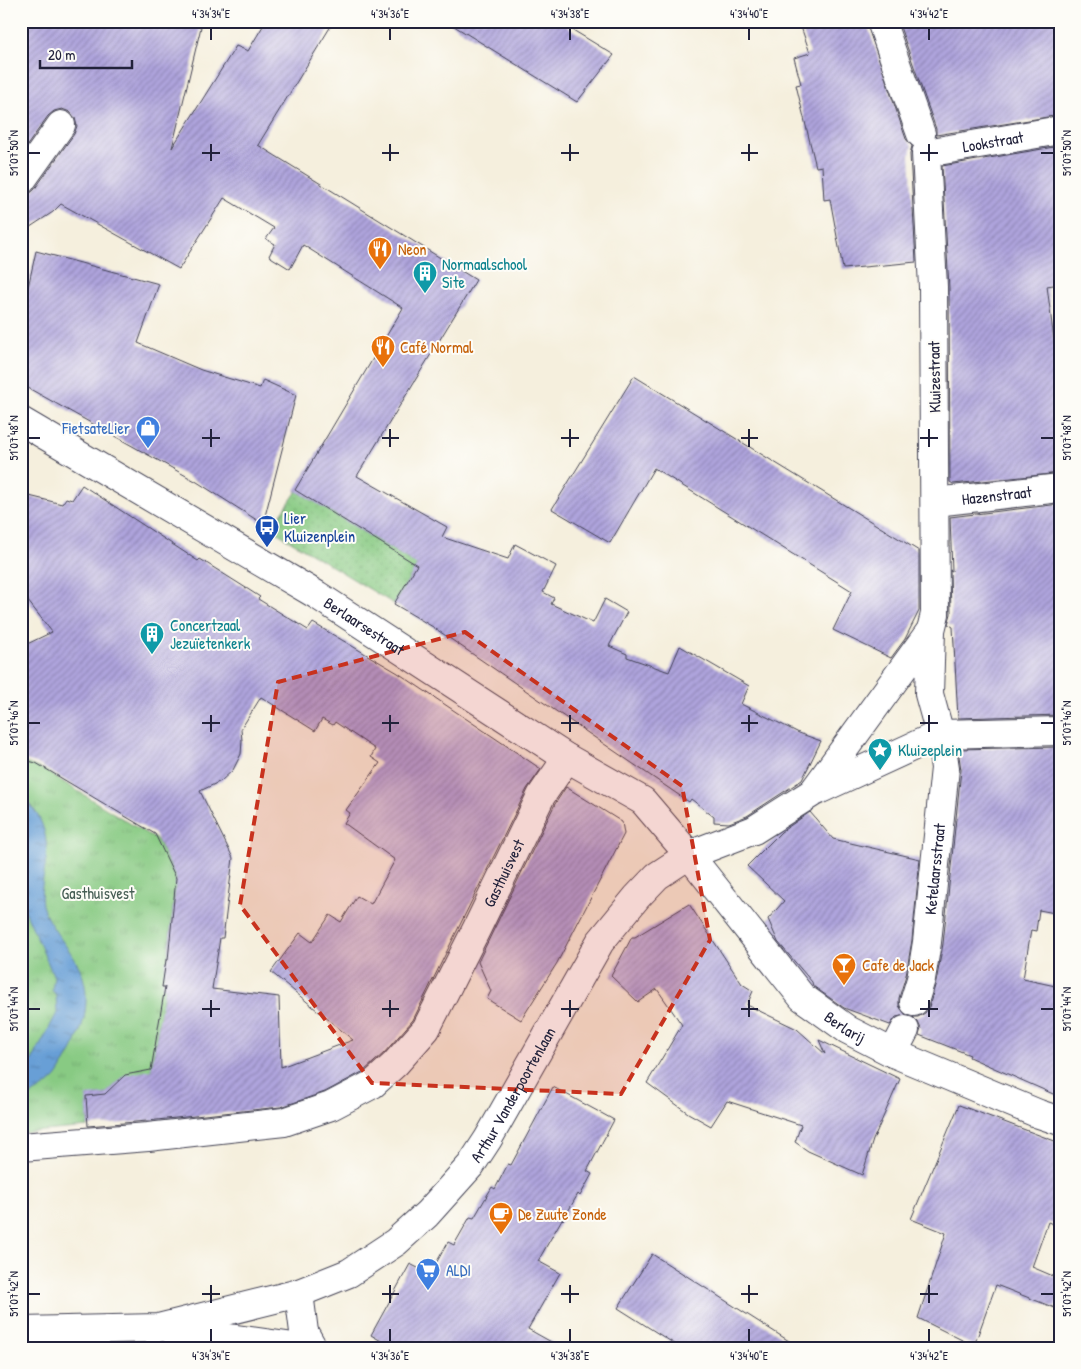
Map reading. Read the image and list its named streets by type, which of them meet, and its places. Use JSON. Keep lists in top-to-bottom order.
{
  "streets": {
    "street": [
      "Lookstraat",
      "Kluizestraat",
      "Hazenstraat",
      "Berlaarsestraat",
      "Ketelaarsstraat",
      "Gasthuisvest",
      "Berlarij",
      "Arthur Vanderpoortenlaan"
    ]
  },
  "crossings": [
    ["Lookstraat", "Kluizestraat"],
    ["Kluizestraat", "Hazenstraat"],
    ["Berlaarsestraat", "Gasthuisvest"],
    ["Berlaarsestraat", "Berlarij"],
    ["Berlaarsestraat", "Arthur Vanderpoortenlaan"],
    ["Berlarij", "Arthur Vanderpoortenlaan"]
  ],
  "parks": ["Gasthuisvest"],
  "places": {
    "restaurant": ["Neon", "Café Normal"],
    "building": ["Normaalschool Site", "Concertzaal Jezuïetenkerk"],
    "shop": ["FietsateLier"],
    "bus stop": ["Lier Kluizenplein"],
    "place": ["Kluizeplein"],
    "bar": ["Cafe de Jack"],
    "cafe": ["De Zuute Zonde"],
    "supermarket": ["ALDI"]
  },
  "scale_bar": "20 m",
  "coordinates": [
    "4°34'34\"E",
    "4°34'36\"E",
    "4°34'38\"E",
    "4°34'40\"E",
    "4°34'42\"E",
    "51°07'50\"N",
    "51°07'48\"N",
    "51°07'46\"N",
    "51°07'44\"N",
    "51°07'42\"N"
  ]
}
